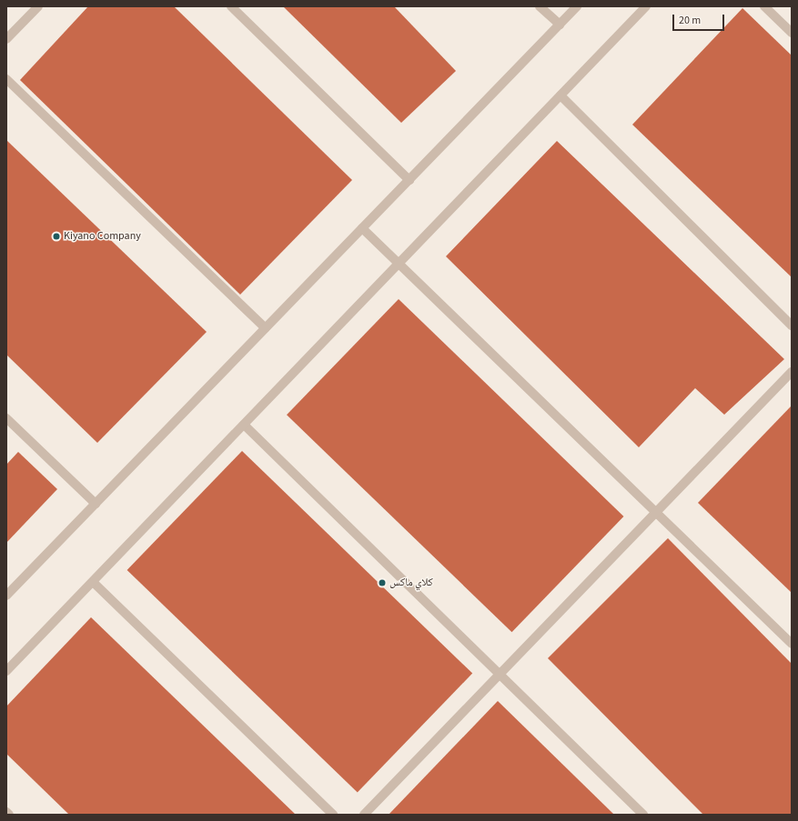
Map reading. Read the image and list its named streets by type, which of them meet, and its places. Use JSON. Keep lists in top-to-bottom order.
{
  "places": ["Kiyano Company", "كلاي ماكس"],
  "scale_bar": "20 m"
}
